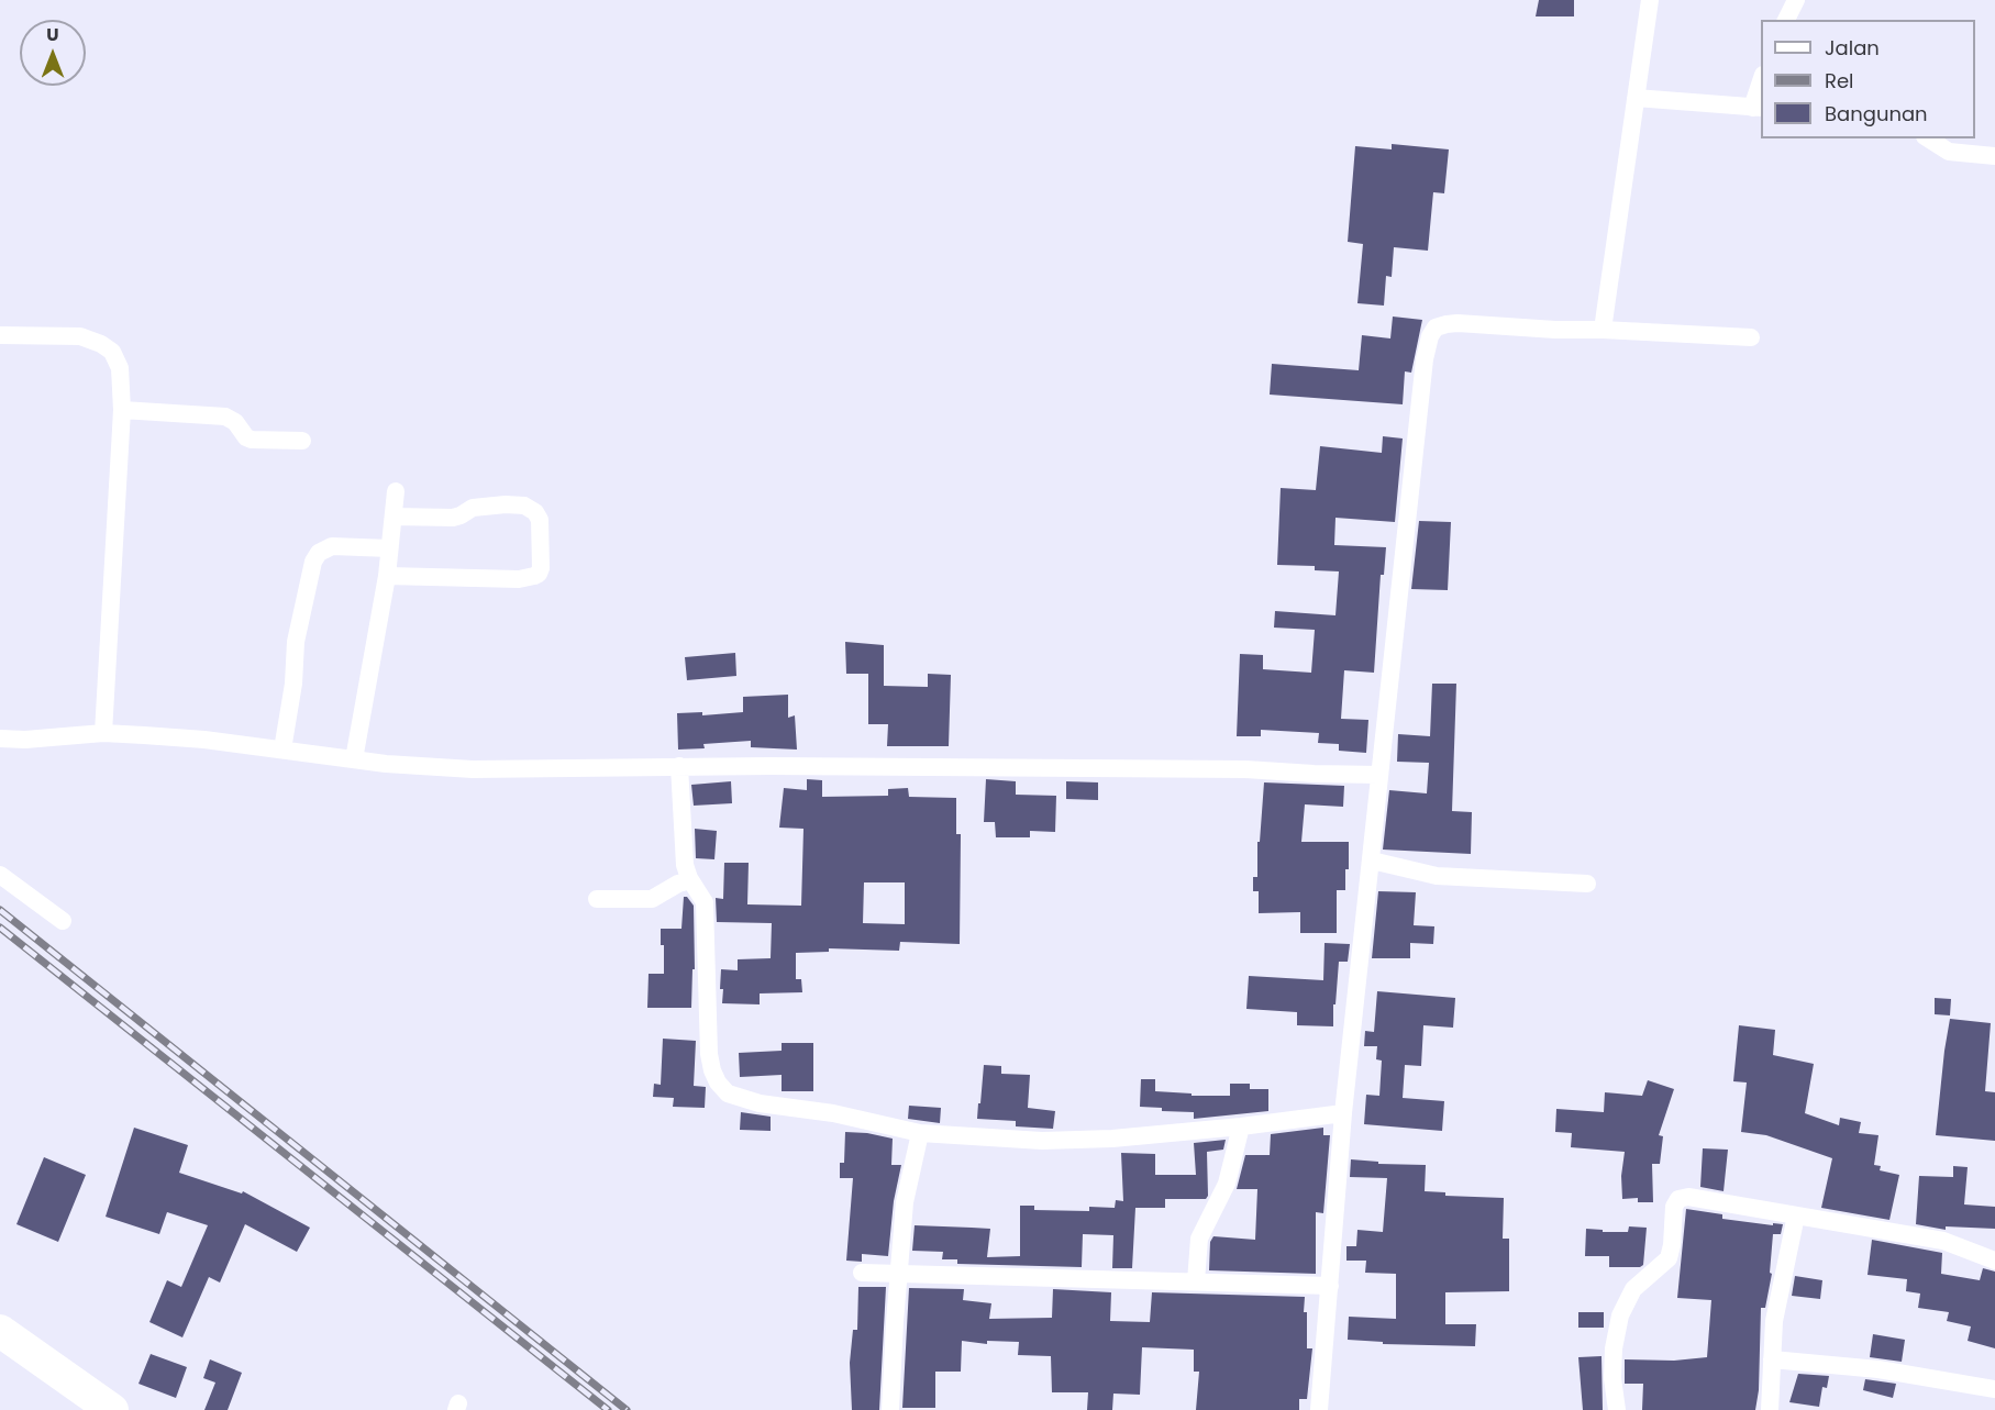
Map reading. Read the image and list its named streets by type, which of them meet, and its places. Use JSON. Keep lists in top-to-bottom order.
{
  "legend": ["Jalan", "Rel", "Bangunan"],
  "north": "top"
}
